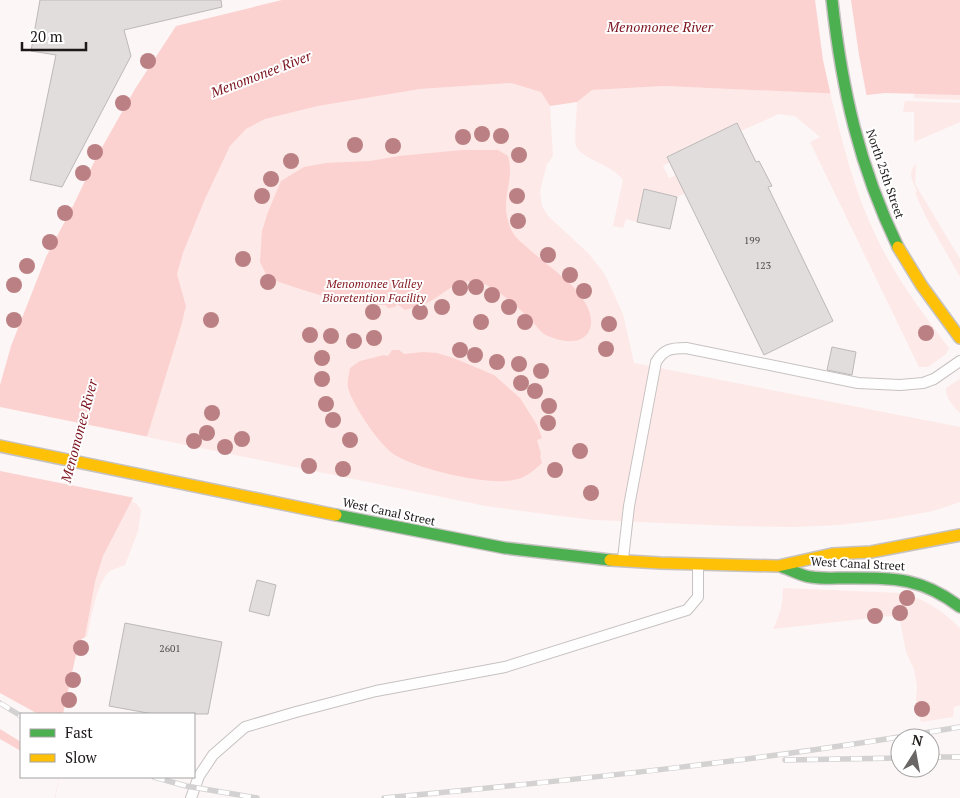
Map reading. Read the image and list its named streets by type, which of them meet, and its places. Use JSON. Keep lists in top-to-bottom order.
{
  "streets": {
    "street": ["North 25th Street", "West Canal Street"]
  },
  "water": ["Menomonee River"],
  "parks": ["Menomonee Valley Bioretention Facility"],
  "house_numbers": ["199", "123", "2601"],
  "legend": ["Fast", "Slow"],
  "scale_bar": "20 m",
  "north": "top"
}
